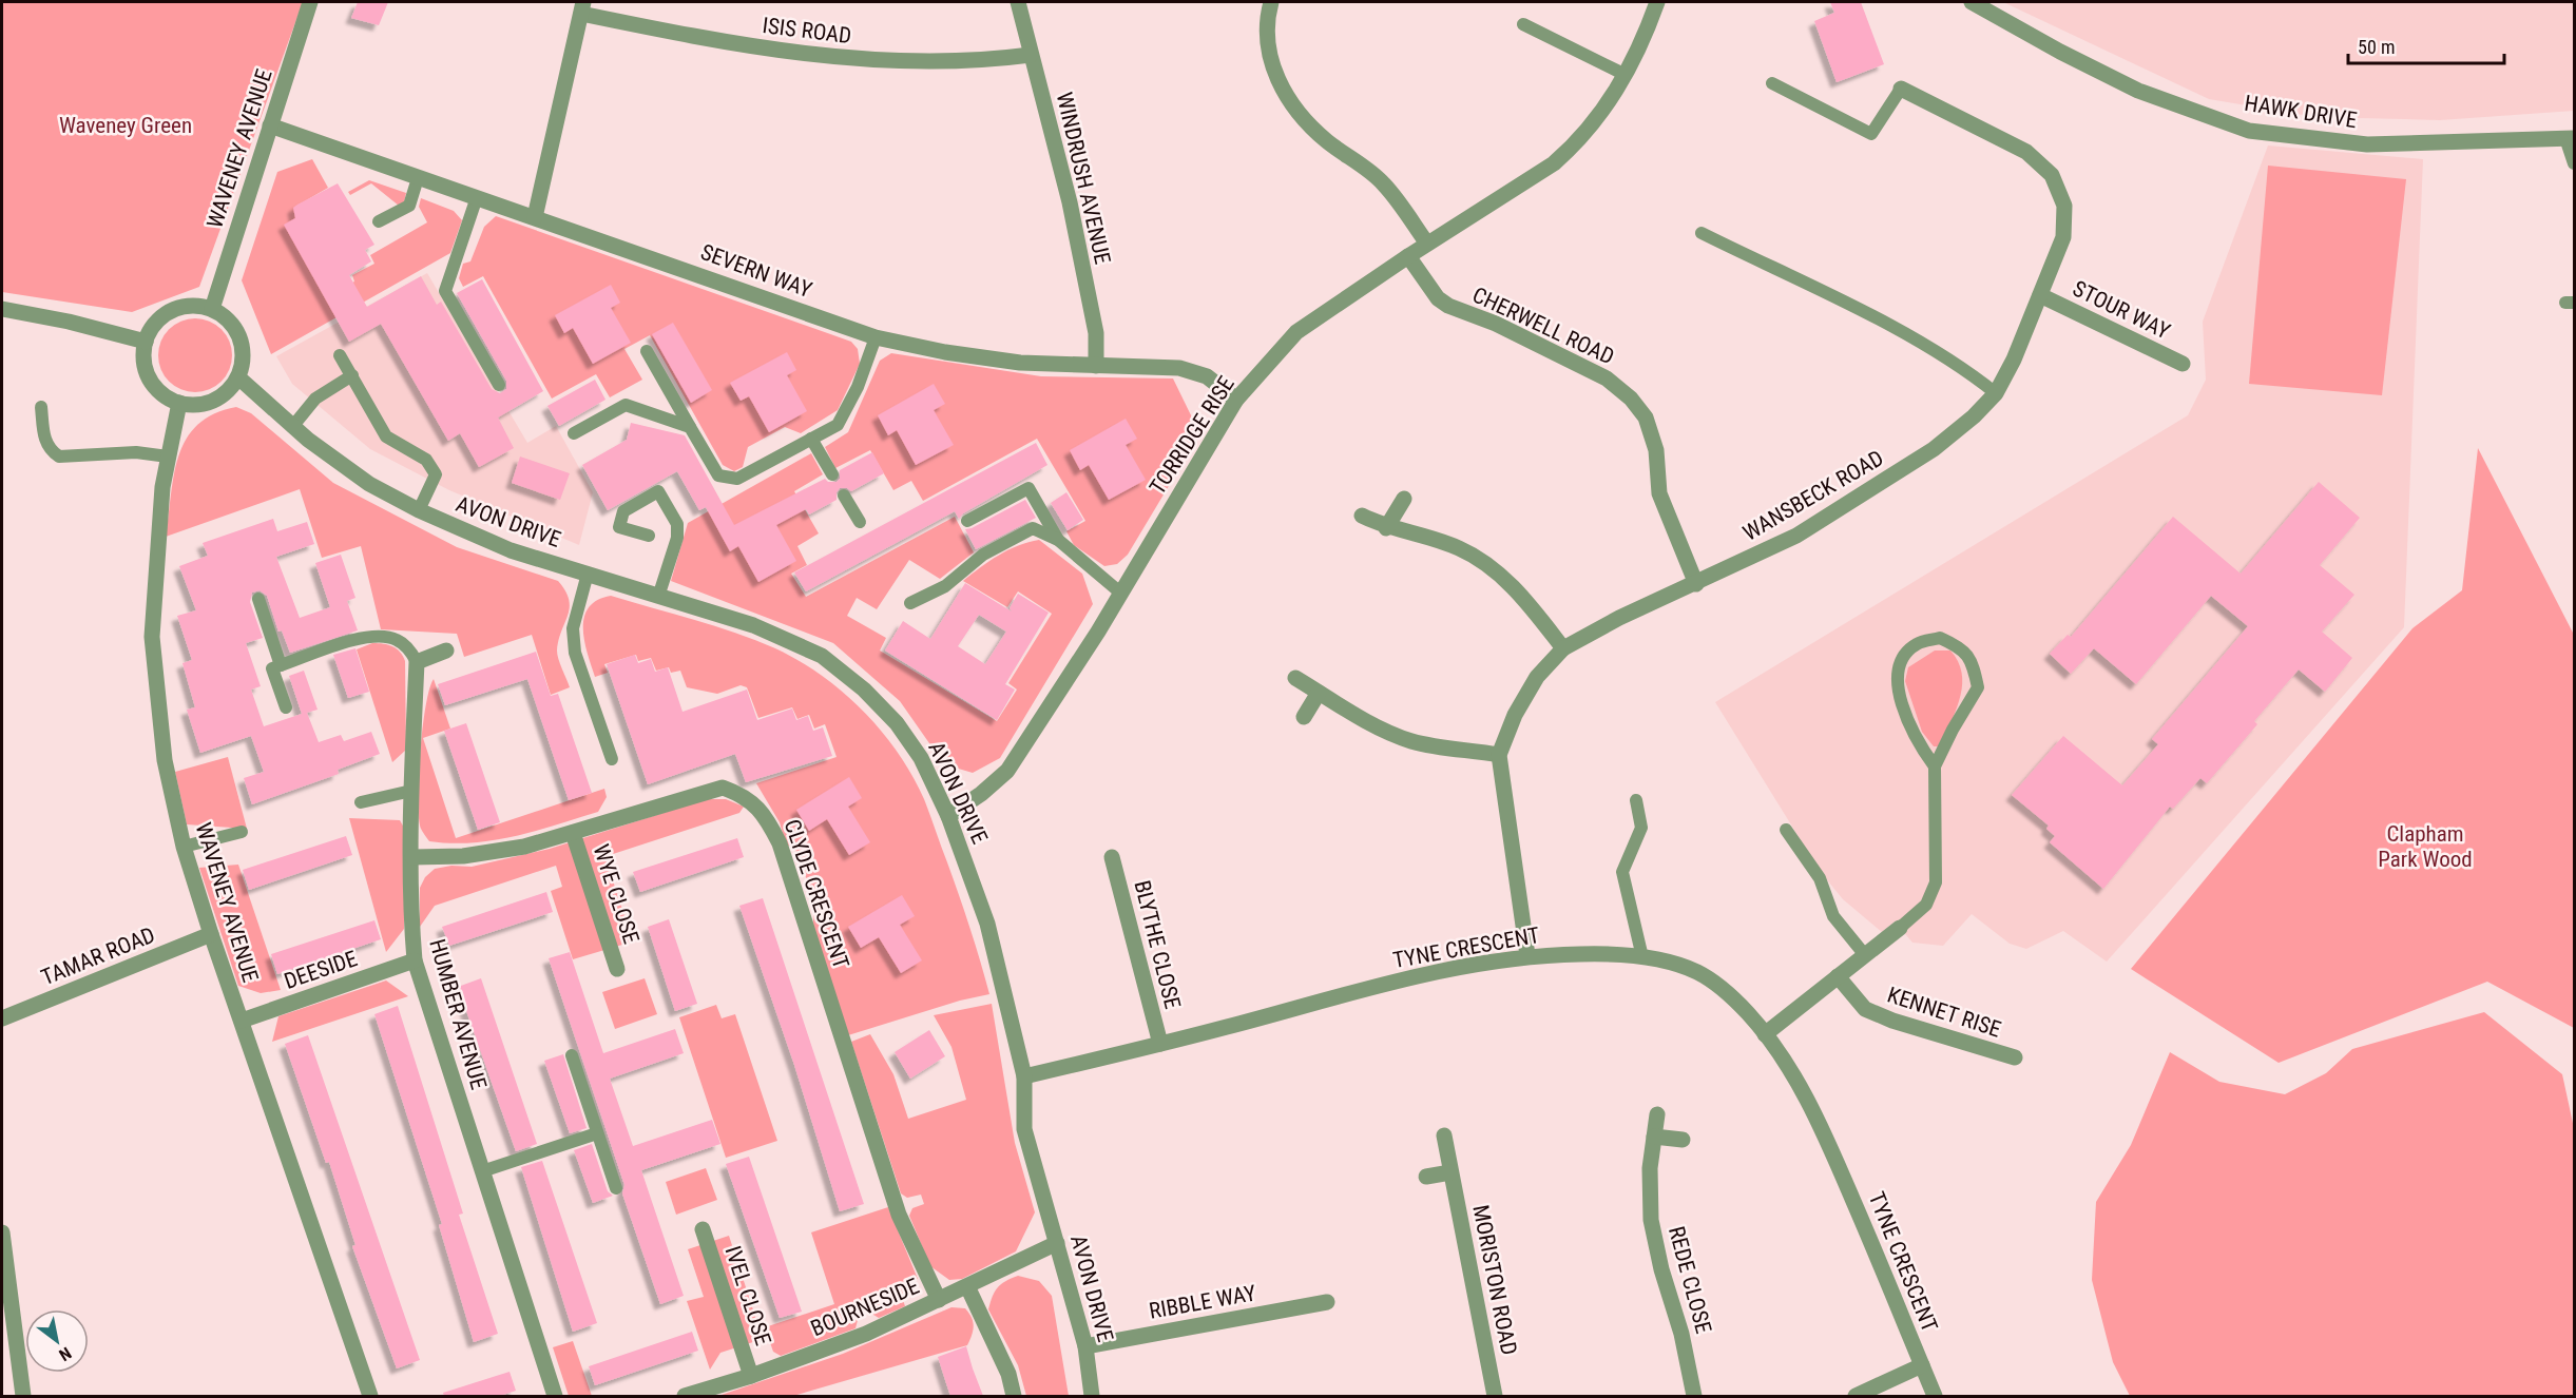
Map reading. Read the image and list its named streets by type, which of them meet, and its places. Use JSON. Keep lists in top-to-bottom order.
{
  "streets": {
    "street": [
      "ISIS ROAD",
      "HAWK DRIVE",
      "WAVENEY AVENUE",
      "WINDRUSH AVENUE",
      "SEVERN WAY",
      "STOUR WAY",
      "CHERWELL ROAD",
      "TORRIDGE RISE",
      "WANSBECK ROAD",
      "AVON DRIVE",
      "WYE CLOSE",
      "CLYDE CRESCENT",
      "BLYTHE CLOSE",
      "TYNE CRESCENT",
      "TAMAR ROAD",
      "DEESIDE",
      "KENNET RISE",
      "HUMBER AVENUE",
      "MORISTON ROAD",
      "REDE CLOSE",
      "IVEL CLOSE",
      "RIBBLE WAY",
      "BOURNESIDE"
    ]
  },
  "crossings": [
    ["ISIS ROAD", "WINDRUSH AVENUE"],
    ["WAVENEY AVENUE", "SEVERN WAY"],
    ["WAVENEY AVENUE", "AVON DRIVE"],
    ["WAVENEY AVENUE", "TAMAR ROAD"],
    ["WAVENEY AVENUE", "DEESIDE"],
    ["WINDRUSH AVENUE", "SEVERN WAY"],
    ["SEVERN WAY", "TORRIDGE RISE"],
    ["STOUR WAY", "WANSBECK ROAD"],
    ["CHERWELL ROAD", "TORRIDGE RISE"],
    ["CHERWELL ROAD", "WANSBECK ROAD"],
    ["TORRIDGE RISE", "AVON DRIVE"],
    ["WANSBECK ROAD", "TYNE CRESCENT"],
    ["AVON DRIVE", "TYNE CRESCENT"],
    ["AVON DRIVE", "RIBBLE WAY"],
    ["AVON DRIVE", "BOURNESIDE"],
    ["WYE CLOSE", "CLYDE CRESCENT"],
    ["CLYDE CRESCENT", "HUMBER AVENUE"],
    ["CLYDE CRESCENT", "BOURNESIDE"],
    ["BLYTHE CLOSE", "TYNE CRESCENT"],
    ["DEESIDE", "HUMBER AVENUE"],
    ["IVEL CLOSE", "BOURNESIDE"]
  ],
  "parks": ["Waveney Green", "Clapham Park Wood"],
  "scale_bar": "50 m",
  "north": "bottom right"
}
